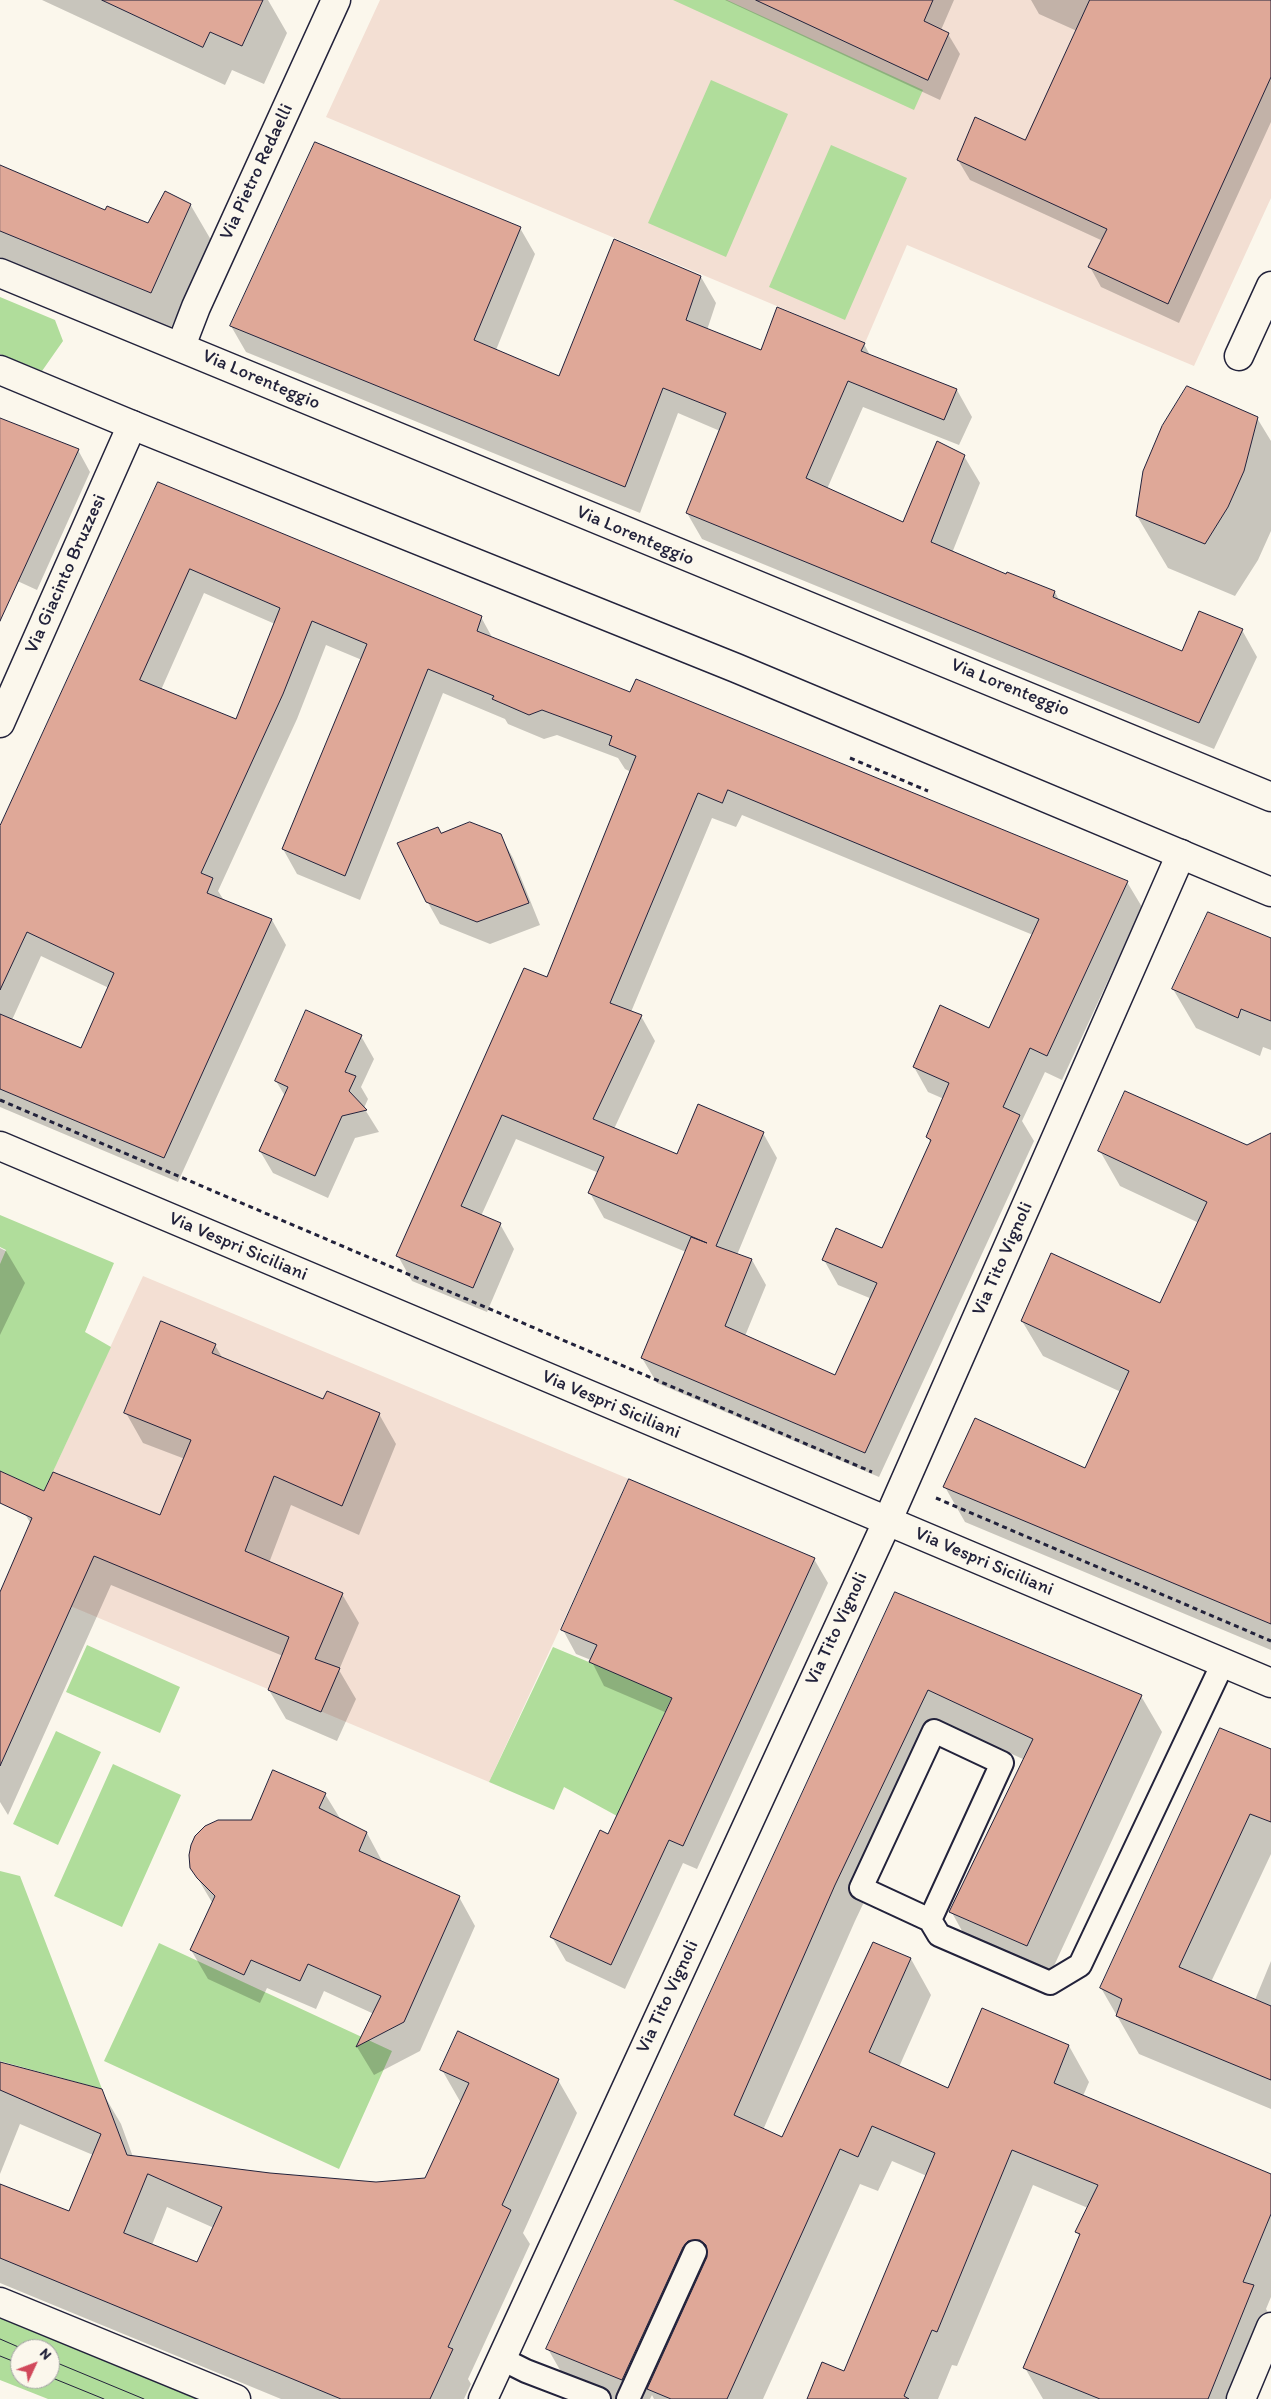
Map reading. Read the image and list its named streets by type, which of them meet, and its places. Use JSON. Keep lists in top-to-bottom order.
{
  "streets": {
    "street": [
      "Via Pietro Redaelli",
      "Via Lorenteggio",
      "Via Giacinto Bruzzesi",
      "Via Vespri Siciliani",
      "Via Tito Vignoli"
    ]
  },
  "crossings": [
    ["Via Pietro Redaelli", "Via Lorenteggio"],
    ["Via Vespri Siciliani", "Via Tito Vignoli"]
  ],
  "north": "top right"
}
